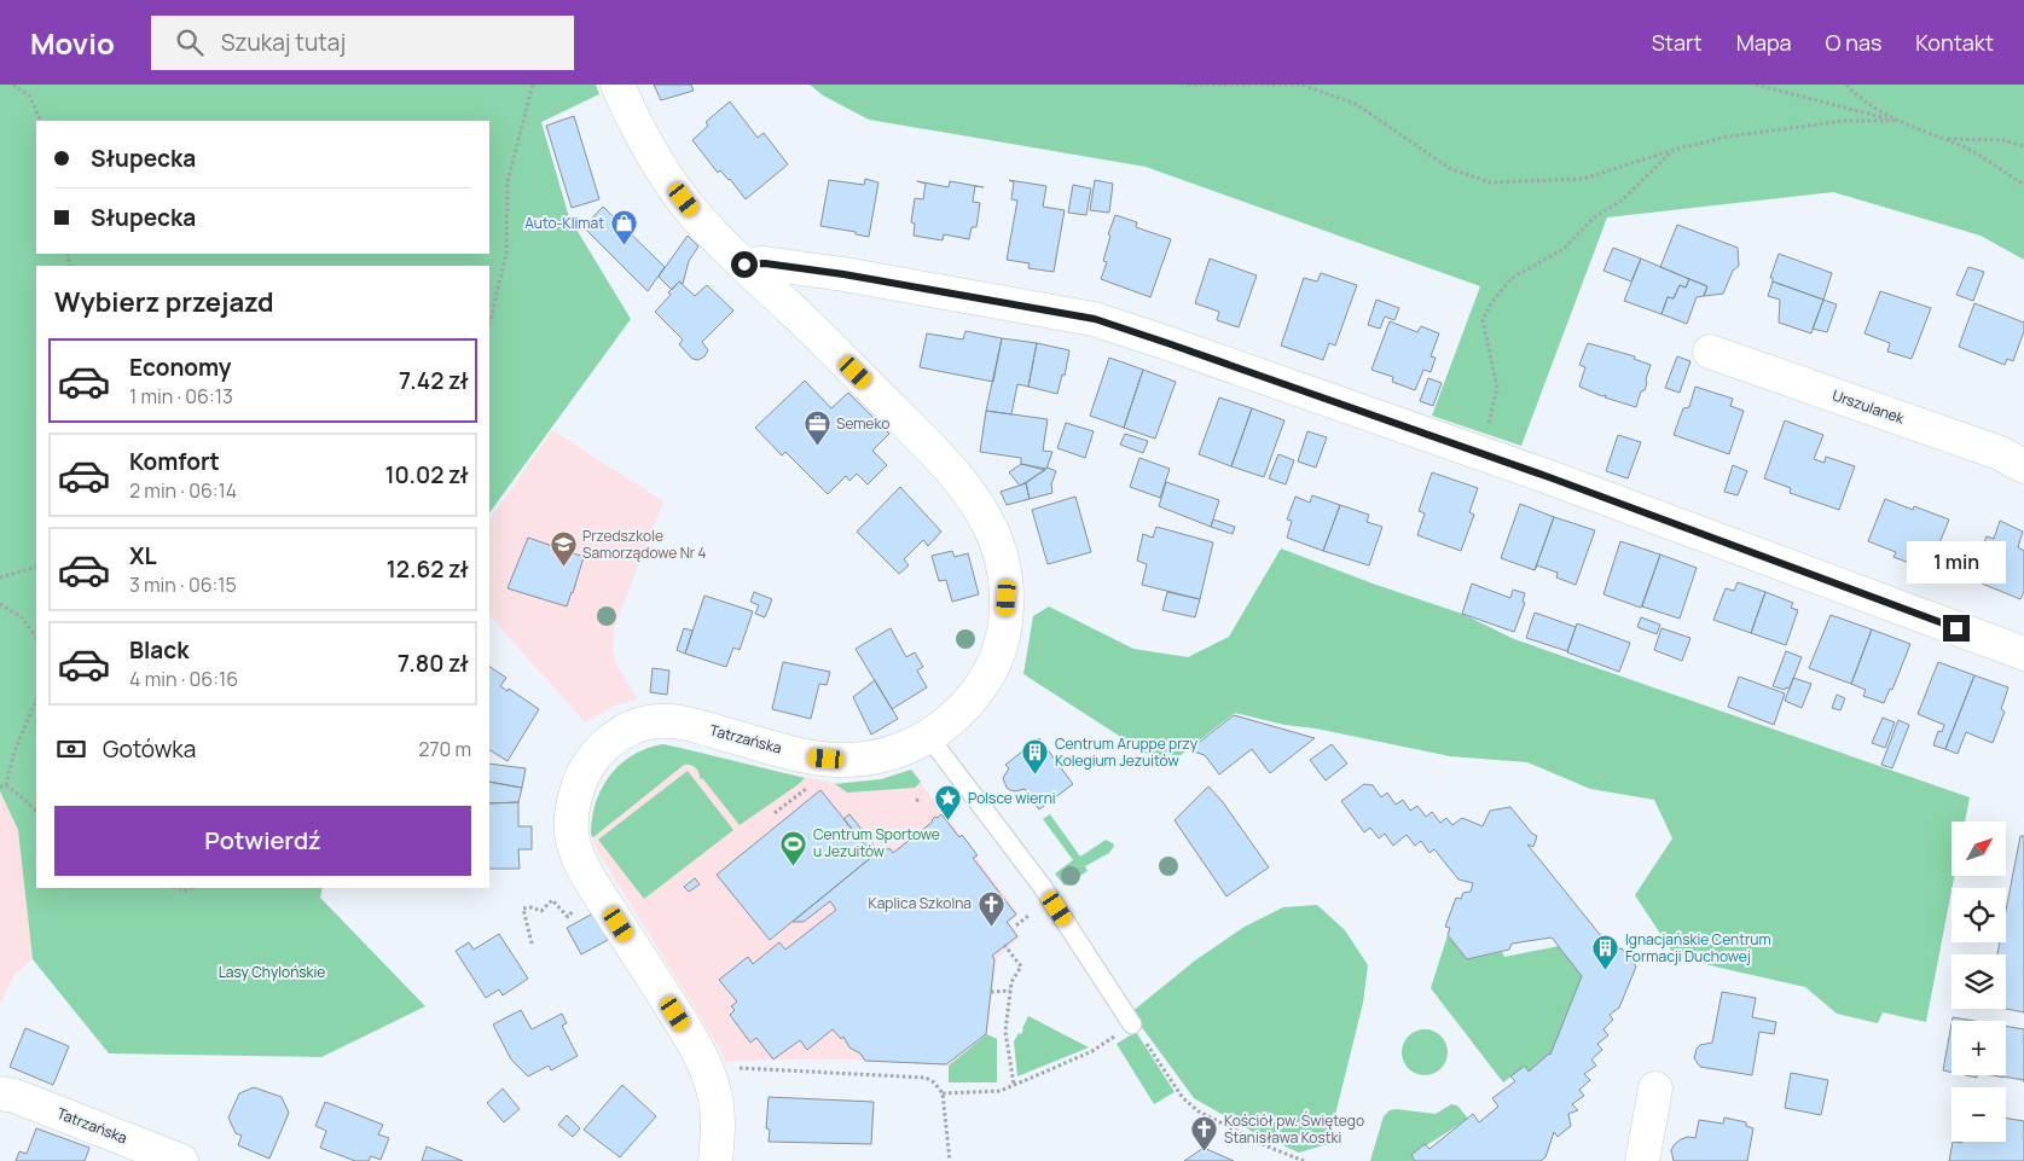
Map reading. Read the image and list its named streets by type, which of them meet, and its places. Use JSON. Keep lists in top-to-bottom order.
{
  "streets": {
    "street": ["Urszulanek", "Tatrzańska"]
  },
  "parks": ["Lasy Chylońskie"],
  "places": {
    "shop": ["Auto-Klimat"],
    "office": ["Semeko"],
    "school or university": ["Przedszkole Samorządowe Nr 4"],
    "building": ["Centrum Aruppe przy Kolegium Jezuitów", "Ignacjańskie Centrum Formacji Duchowej"],
    "place": ["Polsce wierni"],
    "sports": ["Centrum Sportowe u Jezuitów"],
    "church": ["Kaplica Szkolna", "Kościół pw. Świętego Stanisława Kostki"]
  },
  "north": "top right",
  "page": {
    "header": "Movio",
    "search": "Szukaj tutaj",
    "nav": [
      "Start",
      "Mapa",
      "O nas",
      "Kontakt"
    ],
    "banner": ["Słupecka", "Słupecka"],
    "heading": "Wybierz przejazd",
    "list": [
      {
        "name": "Economy",
        "note": "1 min · 06:13",
        "value": "7.42 zł"
      },
      {
        "name": "Komfort",
        "note": "2 min · 06:14",
        "value": "10.02 zł"
      },
      {
        "name": "XL",
        "note": "3 min · 06:15",
        "value": "12.62 zł"
      },
      {
        "name": "Black",
        "note": "4 min · 06:16",
        "value": "7.80 zł"
      }
    ],
    "bubble": "1 min",
    "pay": ["Gotówka", "270 m"],
    "buttons": "Potwierdź",
    "map_buttons": ["+", "−"]
  }
}
